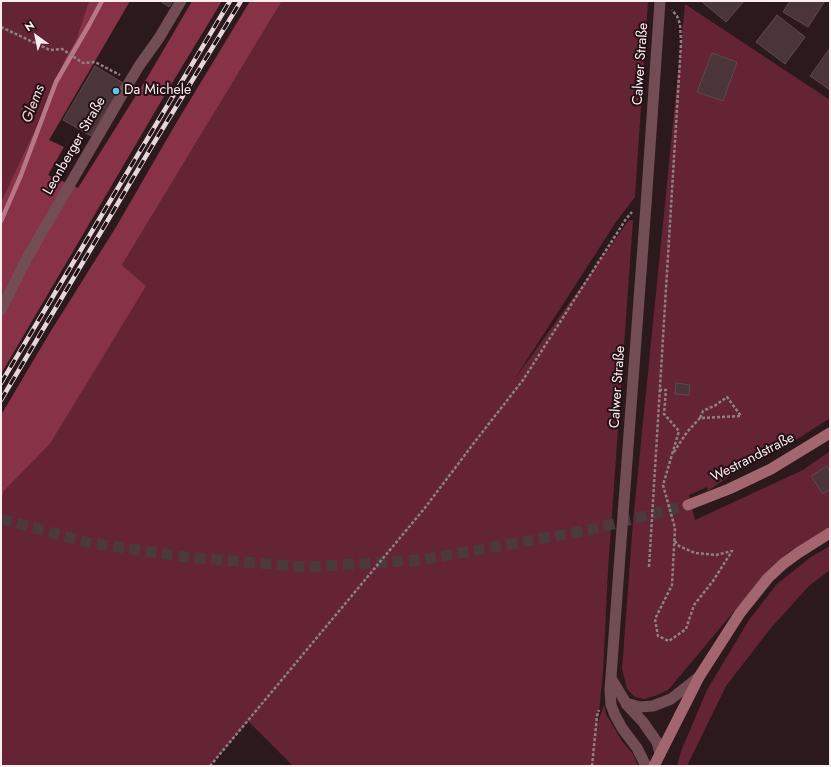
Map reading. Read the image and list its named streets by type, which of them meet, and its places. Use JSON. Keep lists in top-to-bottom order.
{
  "streets": {
    "main road": ["Westrandstraße"],
    "street": ["Calwer Straße", "Leonberger Straße"]
  },
  "water": ["Glems"],
  "places": ["Da Michele"],
  "north": "top left"
}
